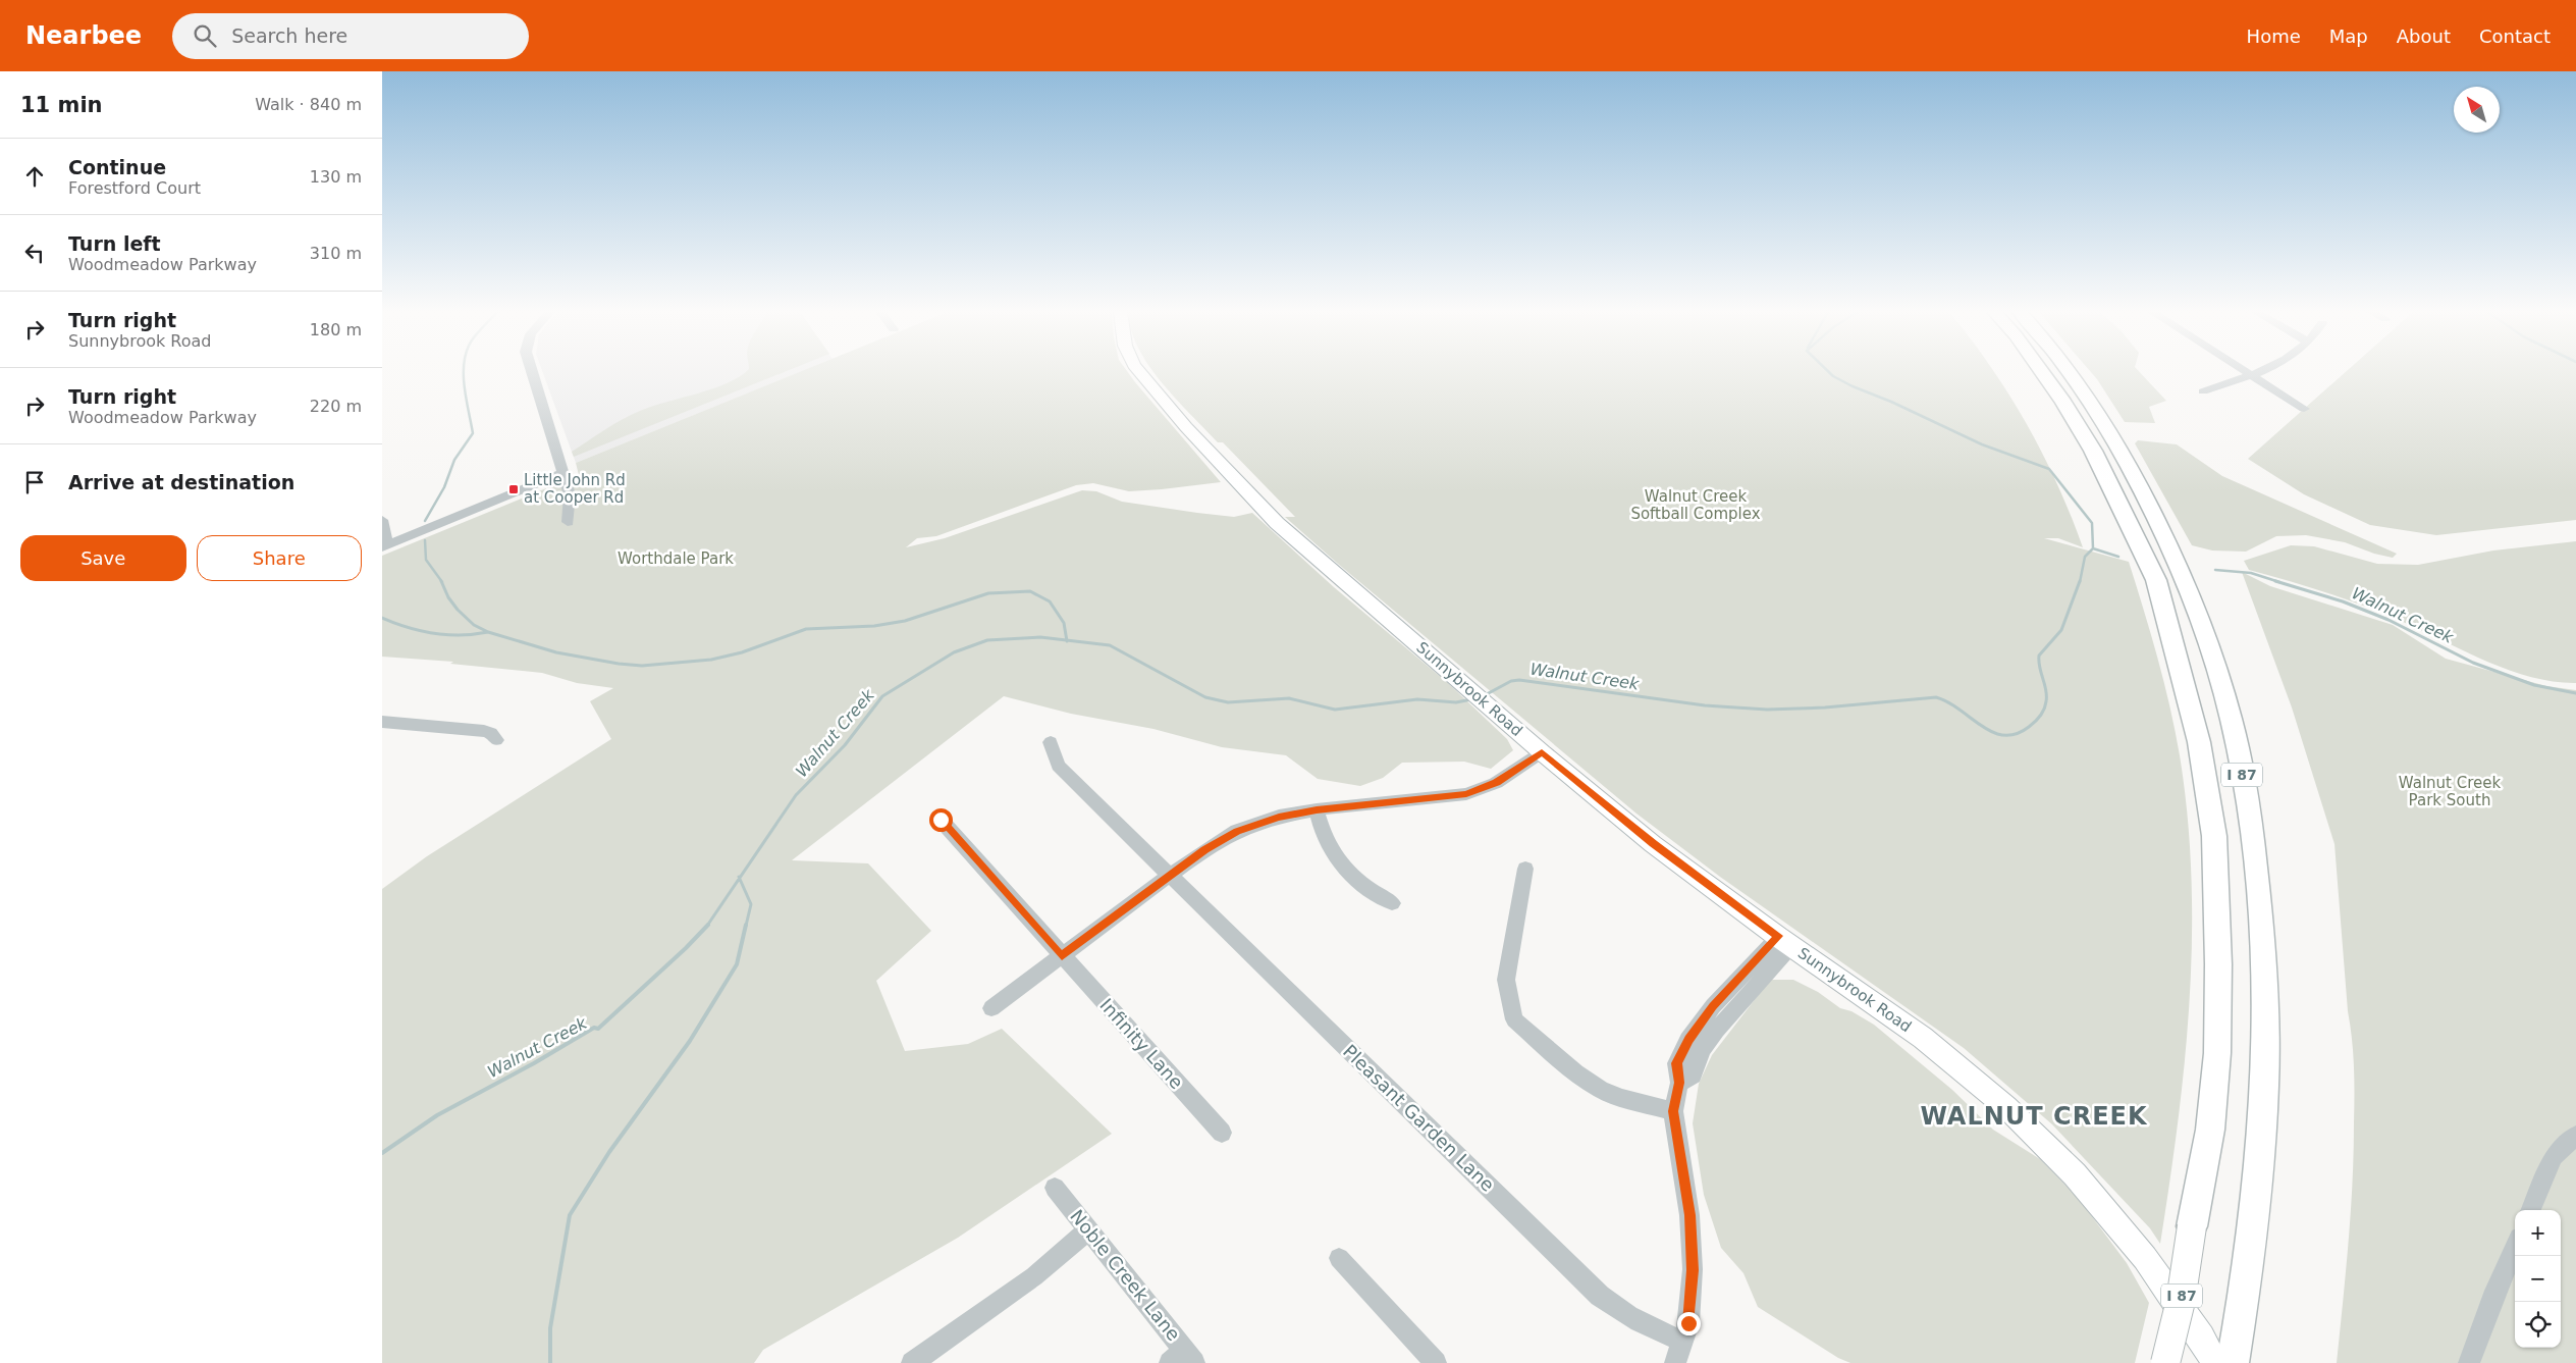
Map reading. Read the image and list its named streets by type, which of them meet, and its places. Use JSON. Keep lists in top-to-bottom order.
{
  "streets": {
    "highway": ["I 87"],
    "main road": ["Sunnybrook Road"],
    "street": ["Infinity Lane", "Pleasant Garden Lane", "Noble Creek Lane"]
  },
  "districts": ["WALNUT CREEK"],
  "water": ["Walnut Creek"],
  "parks": ["Walnut Creek Softball Complex", "Worthdale Park", "Walnut Creek Park South"],
  "places": {
    "transit": ["Little John Rd at Cooper Rd"]
  },
  "north": "top left",
  "page": {
    "header": "Nearbee",
    "search": "Search here",
    "nav": [
      "Home",
      "Map",
      "About",
      "Contact"
    ],
    "heading": ["11 min", "Walk · 840 m"],
    "list": [
      ["Continue", "Forestford Court", "130 m"],
      ["Turn left", "Woodmeadow Parkway", "310 m"],
      ["Turn right", "Sunnybrook Road", "180 m"],
      ["Turn right", "Woodmeadow Parkway", "220 m"],
      "Arrive at destination"
    ],
    "buttons": ["Save", "Share"],
    "map_buttons": ["+", "−"]
  }
}
